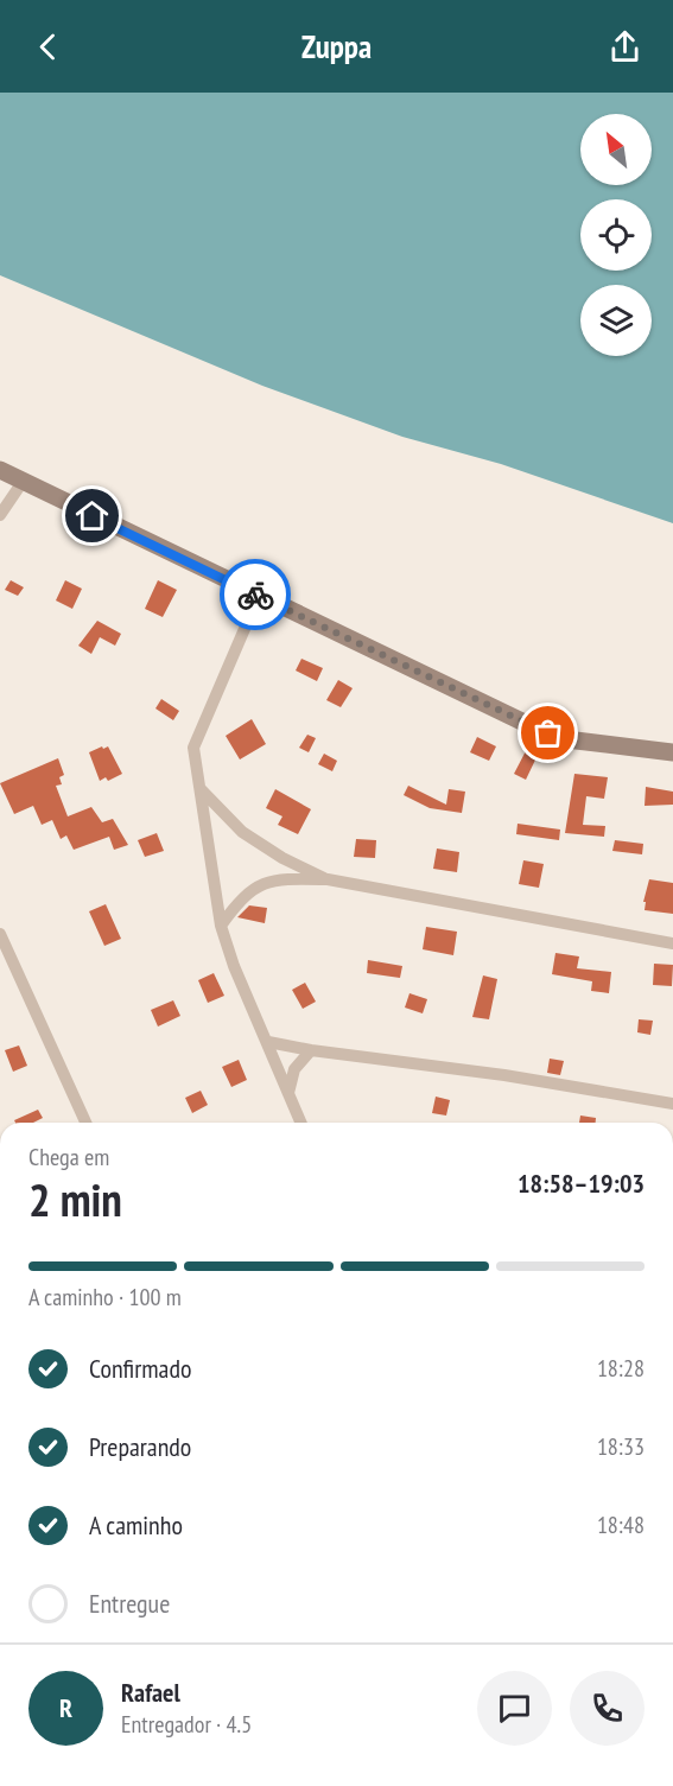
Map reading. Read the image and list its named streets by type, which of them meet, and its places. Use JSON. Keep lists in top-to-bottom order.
{
  "north": "top left",
  "page": {
    "header": "Zuppa",
    "heading": ["2 min", "Chega em", "18:58–19:03"],
    "panel": ["Rafael", "Entregador · 4.5"],
    "bar": "A caminho · 100 m",
    "list": [
      ["Confirmado", "18:28"],
      ["Preparando", "18:33"],
      ["A caminho", "18:48"],
      "Entregue"
    ],
    "round": "R"
  }
}
